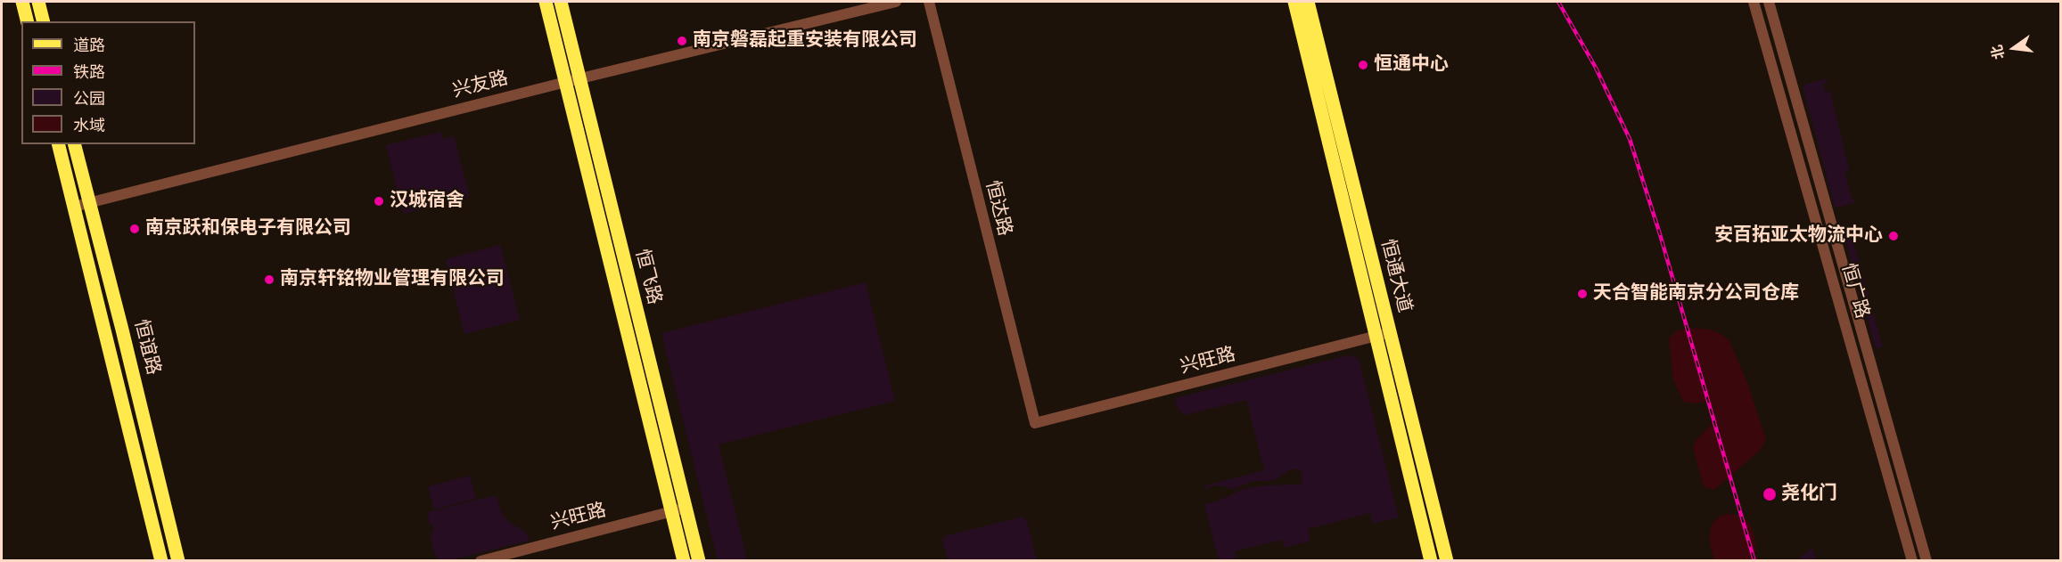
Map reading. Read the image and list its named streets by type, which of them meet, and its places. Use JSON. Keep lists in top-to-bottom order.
{
  "streets": {
    "main road": ["恒通大道", "恒飞路", "恒谊路"],
    "street": [
      "兴友路",
      "恒达路",
      "恒广路",
      "兴旺路"
    ]
  },
  "crossings": [
    ["兴友路", "恒飞路"],
    ["兴友路", "恒谊路"],
    ["恒达路", "兴旺路"],
    ["恒通大道", "兴旺路"],
    ["恒飞路", "兴旺路"]
  ],
  "places": [
    "南京磐磊起重安装有限公司",
    "恒通中心",
    "汉城宿舍",
    "南京跃和保电子有限公司",
    "安百拓亚太物流中心",
    "南京轩铭物业管理有限公司",
    "天合智能南京分公司仓库",
    "尧化门"
  ],
  "legend": [
    "道路",
    "铁路",
    "公园",
    "水域"
  ],
  "north": "left"
}
